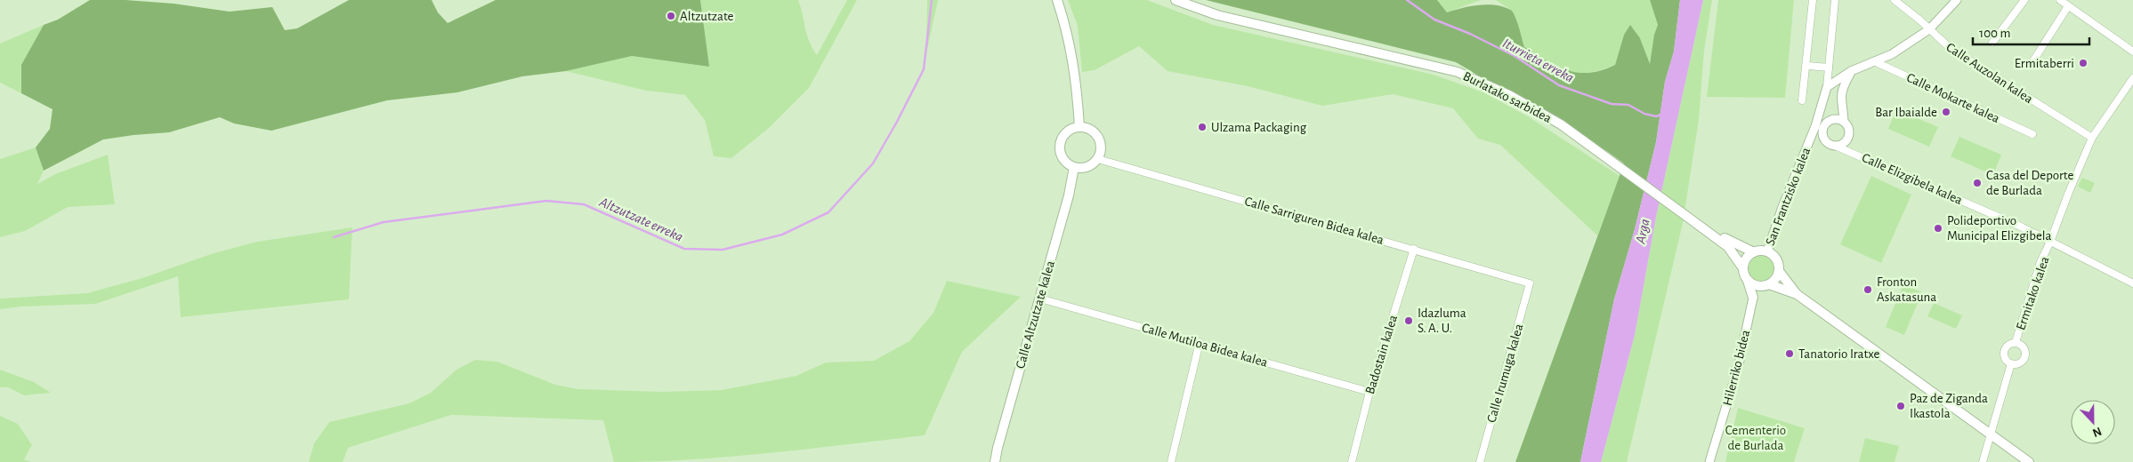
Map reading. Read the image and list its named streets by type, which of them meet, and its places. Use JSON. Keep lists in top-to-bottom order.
{
  "streets": {
    "main road": ["Burlatako sarbidea", "Calle Altzutzate kalea", "Hilerriko bidea"],
    "street": [
      "Calle Auzolan kalea",
      "Calle Mokarte kalea",
      "Calle Elizgibela kalea",
      "San Frantzisko kalea",
      "Calle Sarriguren Bidea kalea",
      "Ermitako kalea",
      "Calle Mutiloa Bidea kalea",
      "Badostain kalea",
      "Calle Irumuga kalea"
    ]
  },
  "crossings": [
    ["Calle Auzolan kalea", "Ermitako kalea"],
    ["Burlatako sarbidea", "San Frantzisko kalea"],
    ["Burlatako sarbidea", "Hilerriko bidea"],
    ["Calle Elizgibela kalea", "San Frantzisko kalea"],
    ["Calle Elizgibela kalea", "Ermitako kalea"],
    ["San Frantzisko kalea", "Hilerriko bidea"],
    ["Calle Sarriguren Bidea kalea", "Calle Altzutzate kalea"],
    ["Calle Sarriguren Bidea kalea", "Badostain kalea"],
    ["Calle Sarriguren Bidea kalea", "Calle Irumuga kalea"],
    ["Calle Altzutzate kalea", "Calle Mutiloa Bidea kalea"],
    ["Calle Mutiloa Bidea kalea", "Badostain kalea"]
  ],
  "water": ["Iturrieta erreka", "Altzutzate erreka", "Arga"],
  "parks": ["Cementerio de Burlada"],
  "places": [
    "Altzutzate",
    "Ermitaberri",
    "Bar Ibaialde",
    "Ulzama Packaging",
    "Casa del Deporte de Burlada",
    "Polideportivo Municipal Elizgibela",
    "Fronton Askatasuna",
    "Idazluma S. A. U.",
    "Tanatorio Iratxe",
    "Paz de Ziganda Ikastola"
  ],
  "scale_bar": "100 m",
  "north": "bottom"
}
